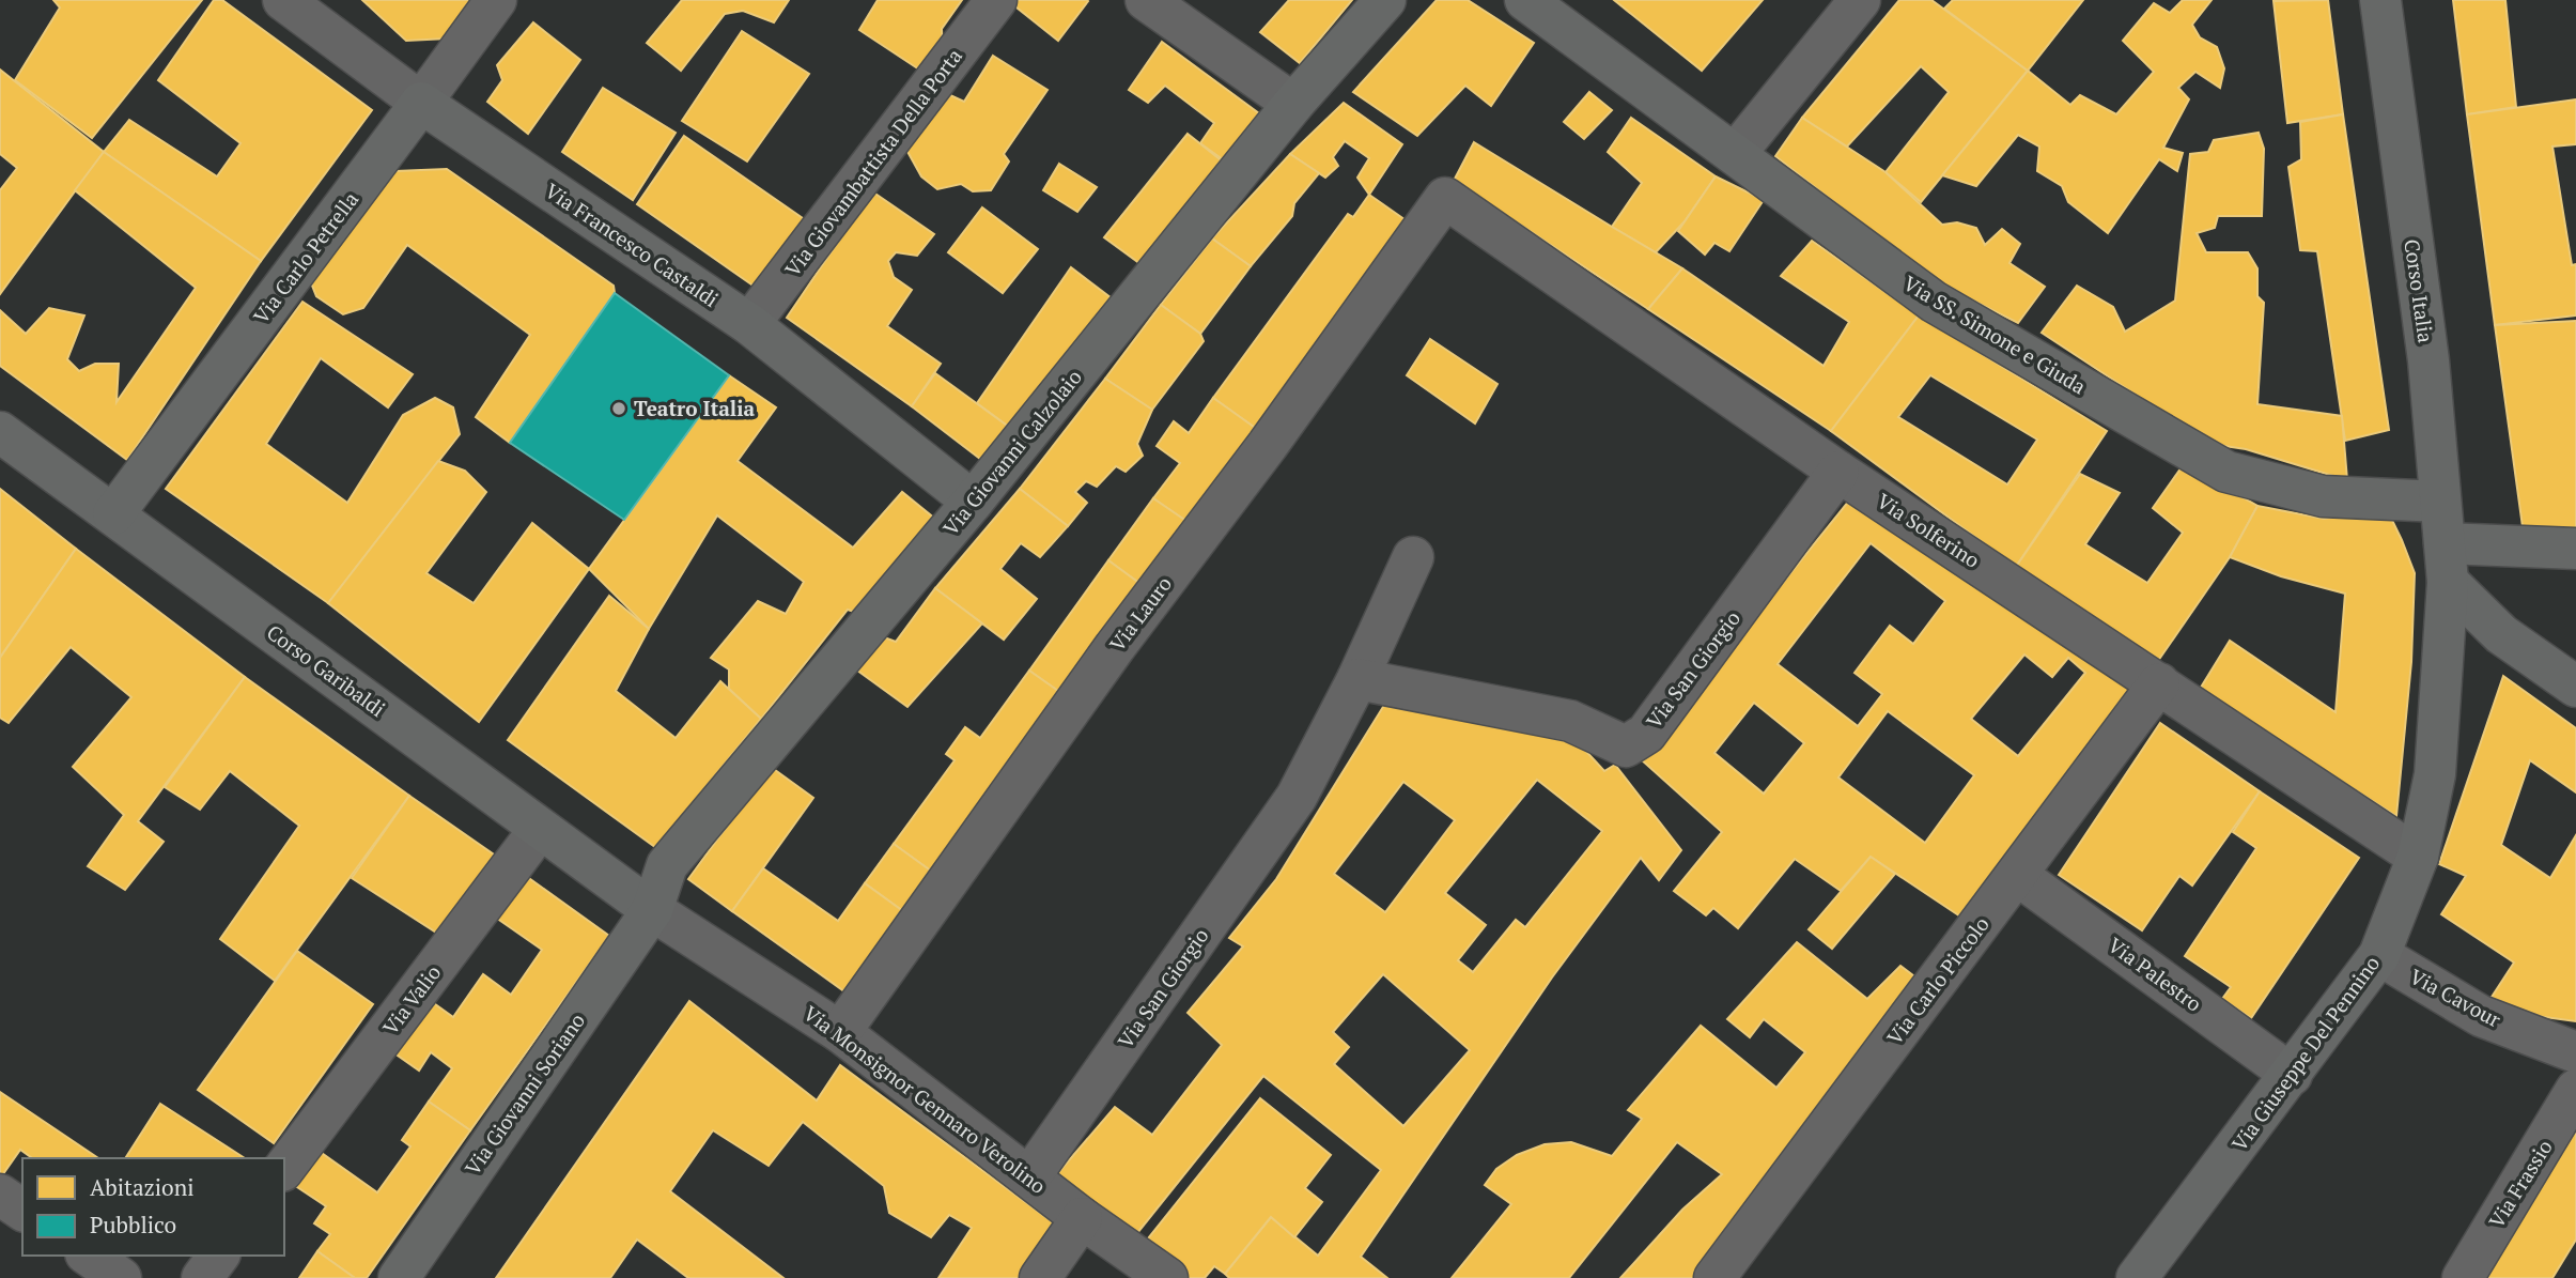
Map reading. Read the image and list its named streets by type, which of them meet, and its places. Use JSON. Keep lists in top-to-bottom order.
{
  "streets": {
    "main road": [
      "Via Francesco Castaldi",
      "Via Carlo Petrella",
      "Corso Italia",
      "Via SS. Simone e Giuda",
      "Via Giovanni Calzolaio",
      "Corso Garibaldi",
      "Via Giuseppe Del Pennino",
      "Via Giovanni Soriano"
    ],
    "street": [
      "Via Giovambattista Della Porta",
      "Via Solferino",
      "Via Lauro",
      "Via San Giorgio",
      "Via Palestro",
      "Via Carlo Piccolo",
      "Via Cavour",
      "Via Valio",
      "Via Monsignor Gennaro Verolino",
      "Via Frassio"
    ]
  },
  "crossings": [
    ["Via Giovambattista Della Porta", "Via Francesco Castaldi"],
    ["Via Francesco Castaldi", "Via Carlo Petrella"],
    ["Via Francesco Castaldi", "Via Giovanni Calzolaio"],
    ["Via Carlo Petrella", "Corso Garibaldi"],
    ["Corso Italia", "Via SS. Simone e Giuda"],
    ["Corso Italia", "Via Giuseppe Del Pennino"],
    ["Via Giovanni Calzolaio", "Corso Garibaldi"],
    ["Via Giovanni Calzolaio", "Via Giovanni Soriano"],
    ["Via Giovanni Calzolaio", "Via Monsignor Gennaro Verolino"],
    ["Via Solferino", "Via Lauro"],
    ["Via Solferino", "Via San Giorgio"],
    ["Via Solferino", "Via Carlo Piccolo"],
    ["Via Solferino", "Via Giuseppe Del Pennino"],
    ["Via Lauro", "Via Monsignor Gennaro Verolino"],
    ["Via San Giorgio", "Via Monsignor Gennaro Verolino"],
    ["Corso Garibaldi", "Via Valio"],
    ["Corso Garibaldi", "Via Giovanni Soriano"],
    ["Corso Garibaldi", "Via Monsignor Gennaro Verolino"],
    ["Via Palestro", "Via Carlo Piccolo"],
    ["Via Palestro", "Via Giuseppe Del Pennino"],
    ["Via Cavour", "Via Giuseppe Del Pennino"],
    ["Via Giovanni Soriano", "Via Monsignor Gennaro Verolino"]
  ],
  "places": ["Teatro Italia"],
  "legend": ["Abitazioni", "Pubblico"]
}
